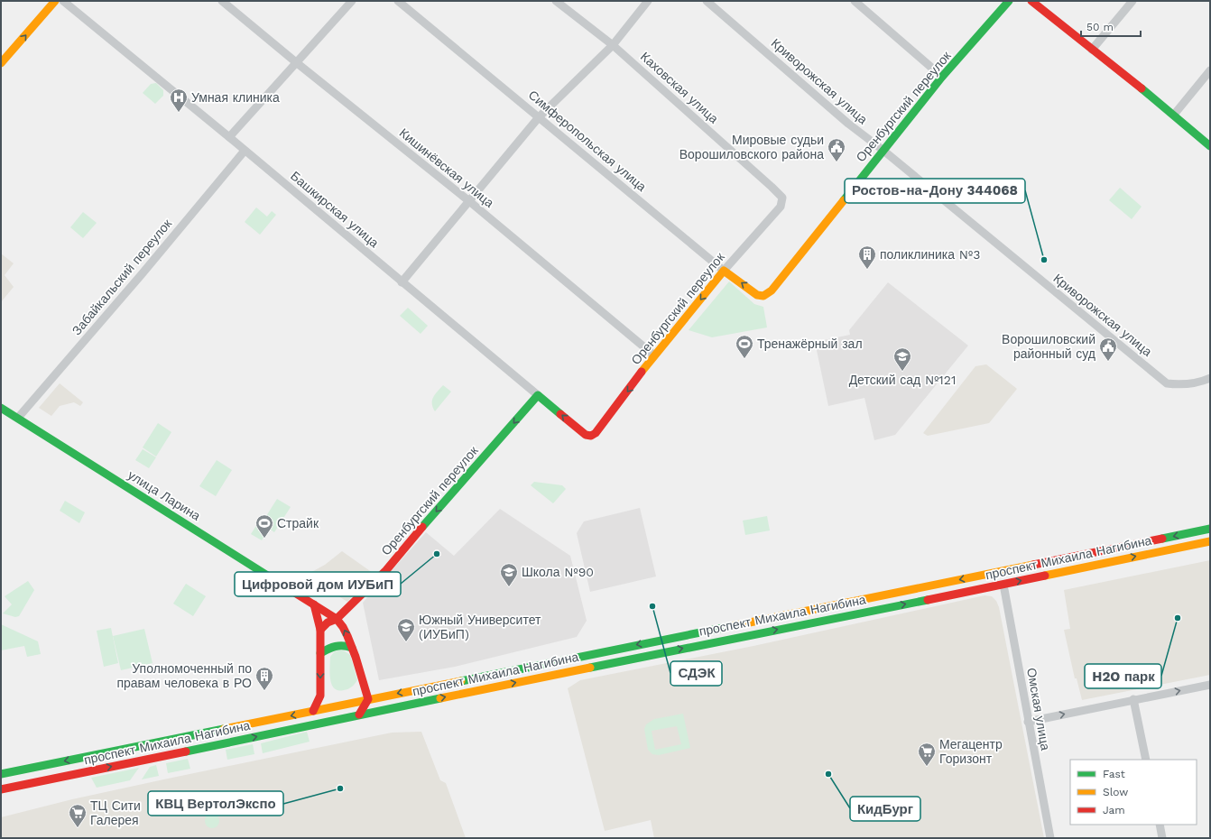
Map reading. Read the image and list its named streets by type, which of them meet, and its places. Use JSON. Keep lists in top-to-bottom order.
{
  "streets": {
    "main road": [
      "Оренбургский переулок",
      "Симферопольская улица",
      "Башкирская улица",
      "улица Ларина",
      "проспект Михаила Нагибина"
    ],
    "street": [
      "Криворожская улица",
      "Каховская улица",
      "Кишинёвская улица",
      "Забайкальский переулок",
      "Омская улица"
    ]
  },
  "crossings": [
    ["Криворожская улица", "Оренбургский переулок"],
    ["Каховская улица", "Оренбургский переулок"],
    ["Оренбургский переулок", "Симферопольская улица"],
    ["Оренбургский переулок", "Кишинёвская улица"],
    ["Оренбургский переулок", "Башкирская улица"],
    ["Оренбургский переулок", "улица Ларина"],
    ["Башкирская улица", "Забайкальский переулок"],
    ["Забайкальский переулок", "улица Ларина"],
    ["проспект Михаила Нагибина", "Омская улица"]
  ],
  "one_way": ["Оренбургский переулок"],
  "places": {
    "hospital": ["Умная клиника"],
    "public building": ["Мировые судьи Ворошиловского района", "Ворошиловский районный суд"],
    "other": [
      "Ростов-на-Дону 344068",
      "Цифровой дом ИУБиП",
      "СДЭК",
      "H2O парк",
      "КидБург",
      "КВЦ ВертолЭкспо"
    ],
    "building": ["поликлиника №3", "Уполномоченный по правам человека в РО"],
    "sports": ["Тренажёрный зал", "Страйк"],
    "school or university": ["Детский сад №121", "Школа №90", "Южный Университет (ИУБиП)"],
    "supermarket": ["Мегацентр Горизонт", "ТЦ Сити Галерея"]
  },
  "legend": ["Fast", "Slow", "Jam"],
  "scale_bar": "50 m"
}
